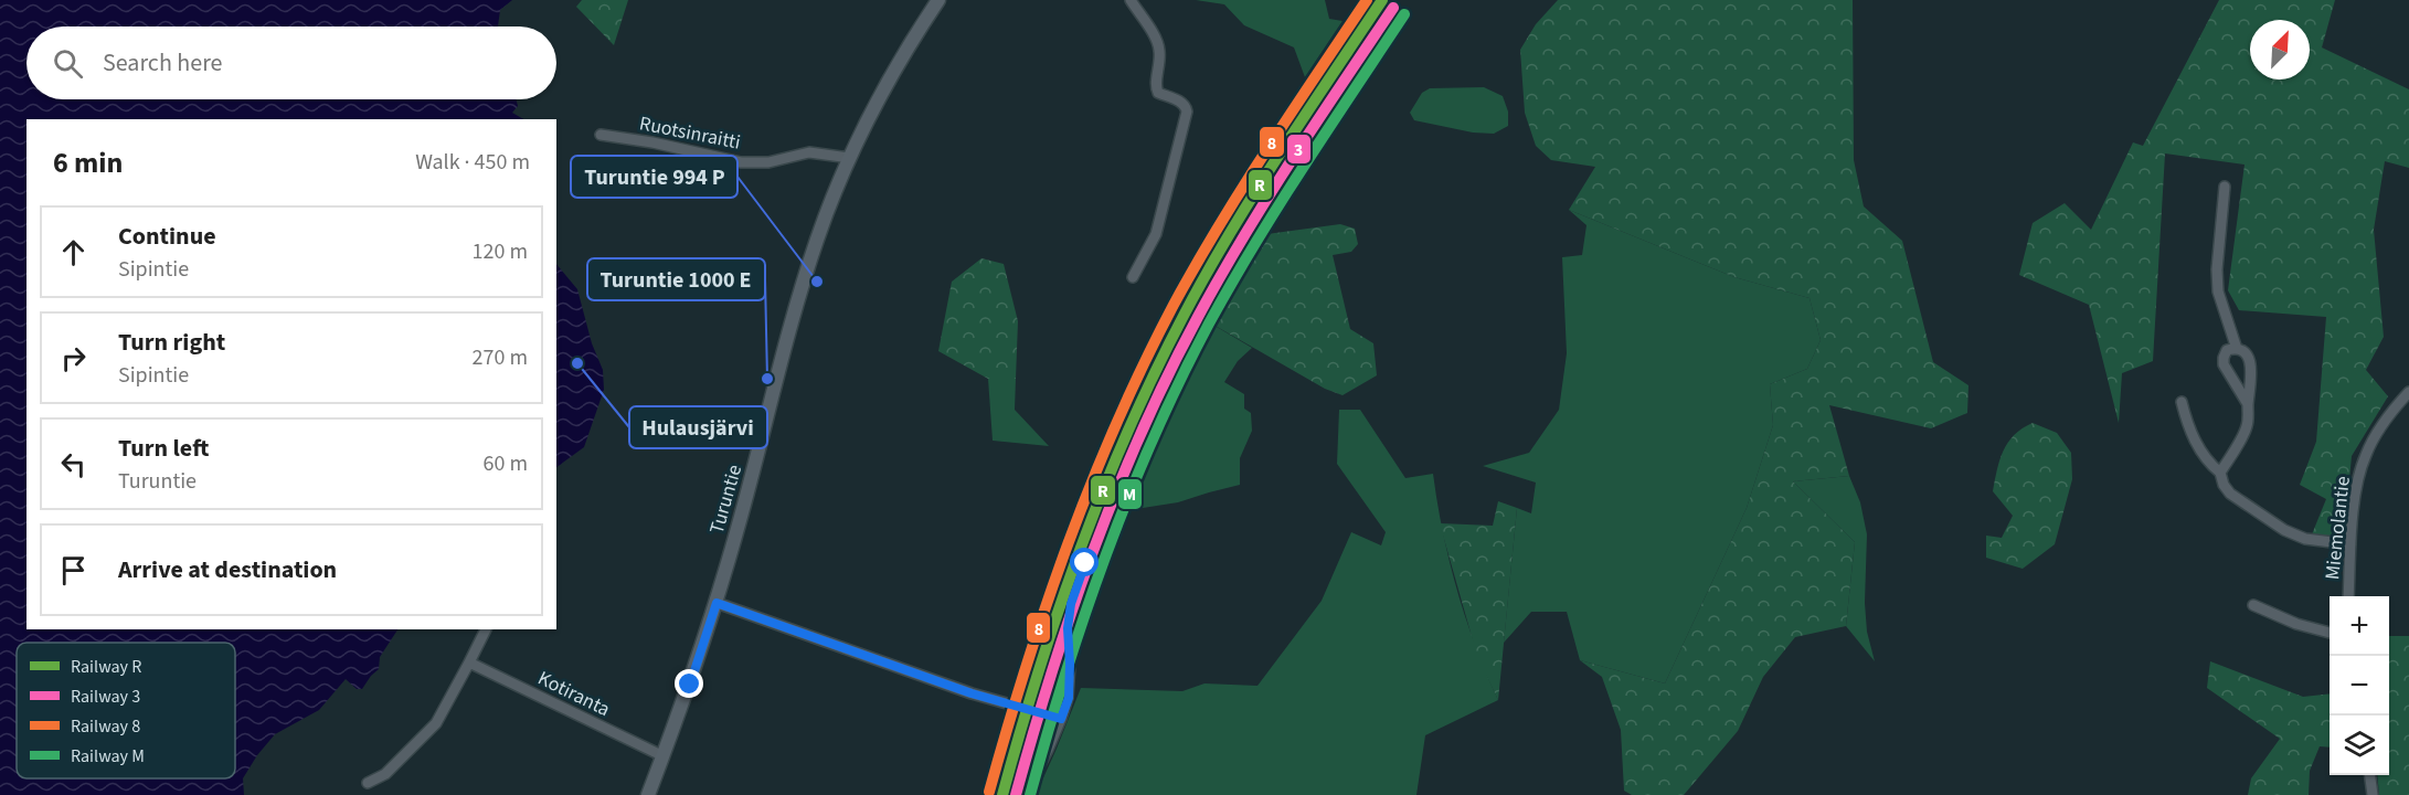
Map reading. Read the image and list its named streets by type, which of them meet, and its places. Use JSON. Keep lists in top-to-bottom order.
{
  "streets": {
    "main road": ["Turuntie"],
    "street": ["Ruotsinraitti", "Miemolantie", "Kotiranta"]
  },
  "crossings": [
    ["Ruotsinraitti", "Turuntie"],
    ["Turuntie", "Kotiranta"]
  ],
  "places": ["Turuntie 994 P", "Hulausjärvi", "Turuntie 1000 E"],
  "lines": [
    "rail line R",
    "rail line 8",
    "rail line 3",
    "rail line M"
  ],
  "legend": [
    "Railway R",
    "Railway 3",
    "Railway 8",
    "Railway M"
  ],
  "north": "top right",
  "page": {
    "search": "Search here",
    "heading": ["6 min", "Walk · 450 m"],
    "list": [
      ["Continue", "Sipintie", "120 m"],
      ["Turn right", "Sipintie", "270 m"],
      ["Turn left", "Turuntie", "60 m"],
      "Arrive at destination"
    ],
    "map_buttons": ["+", "−"]
  }
}
